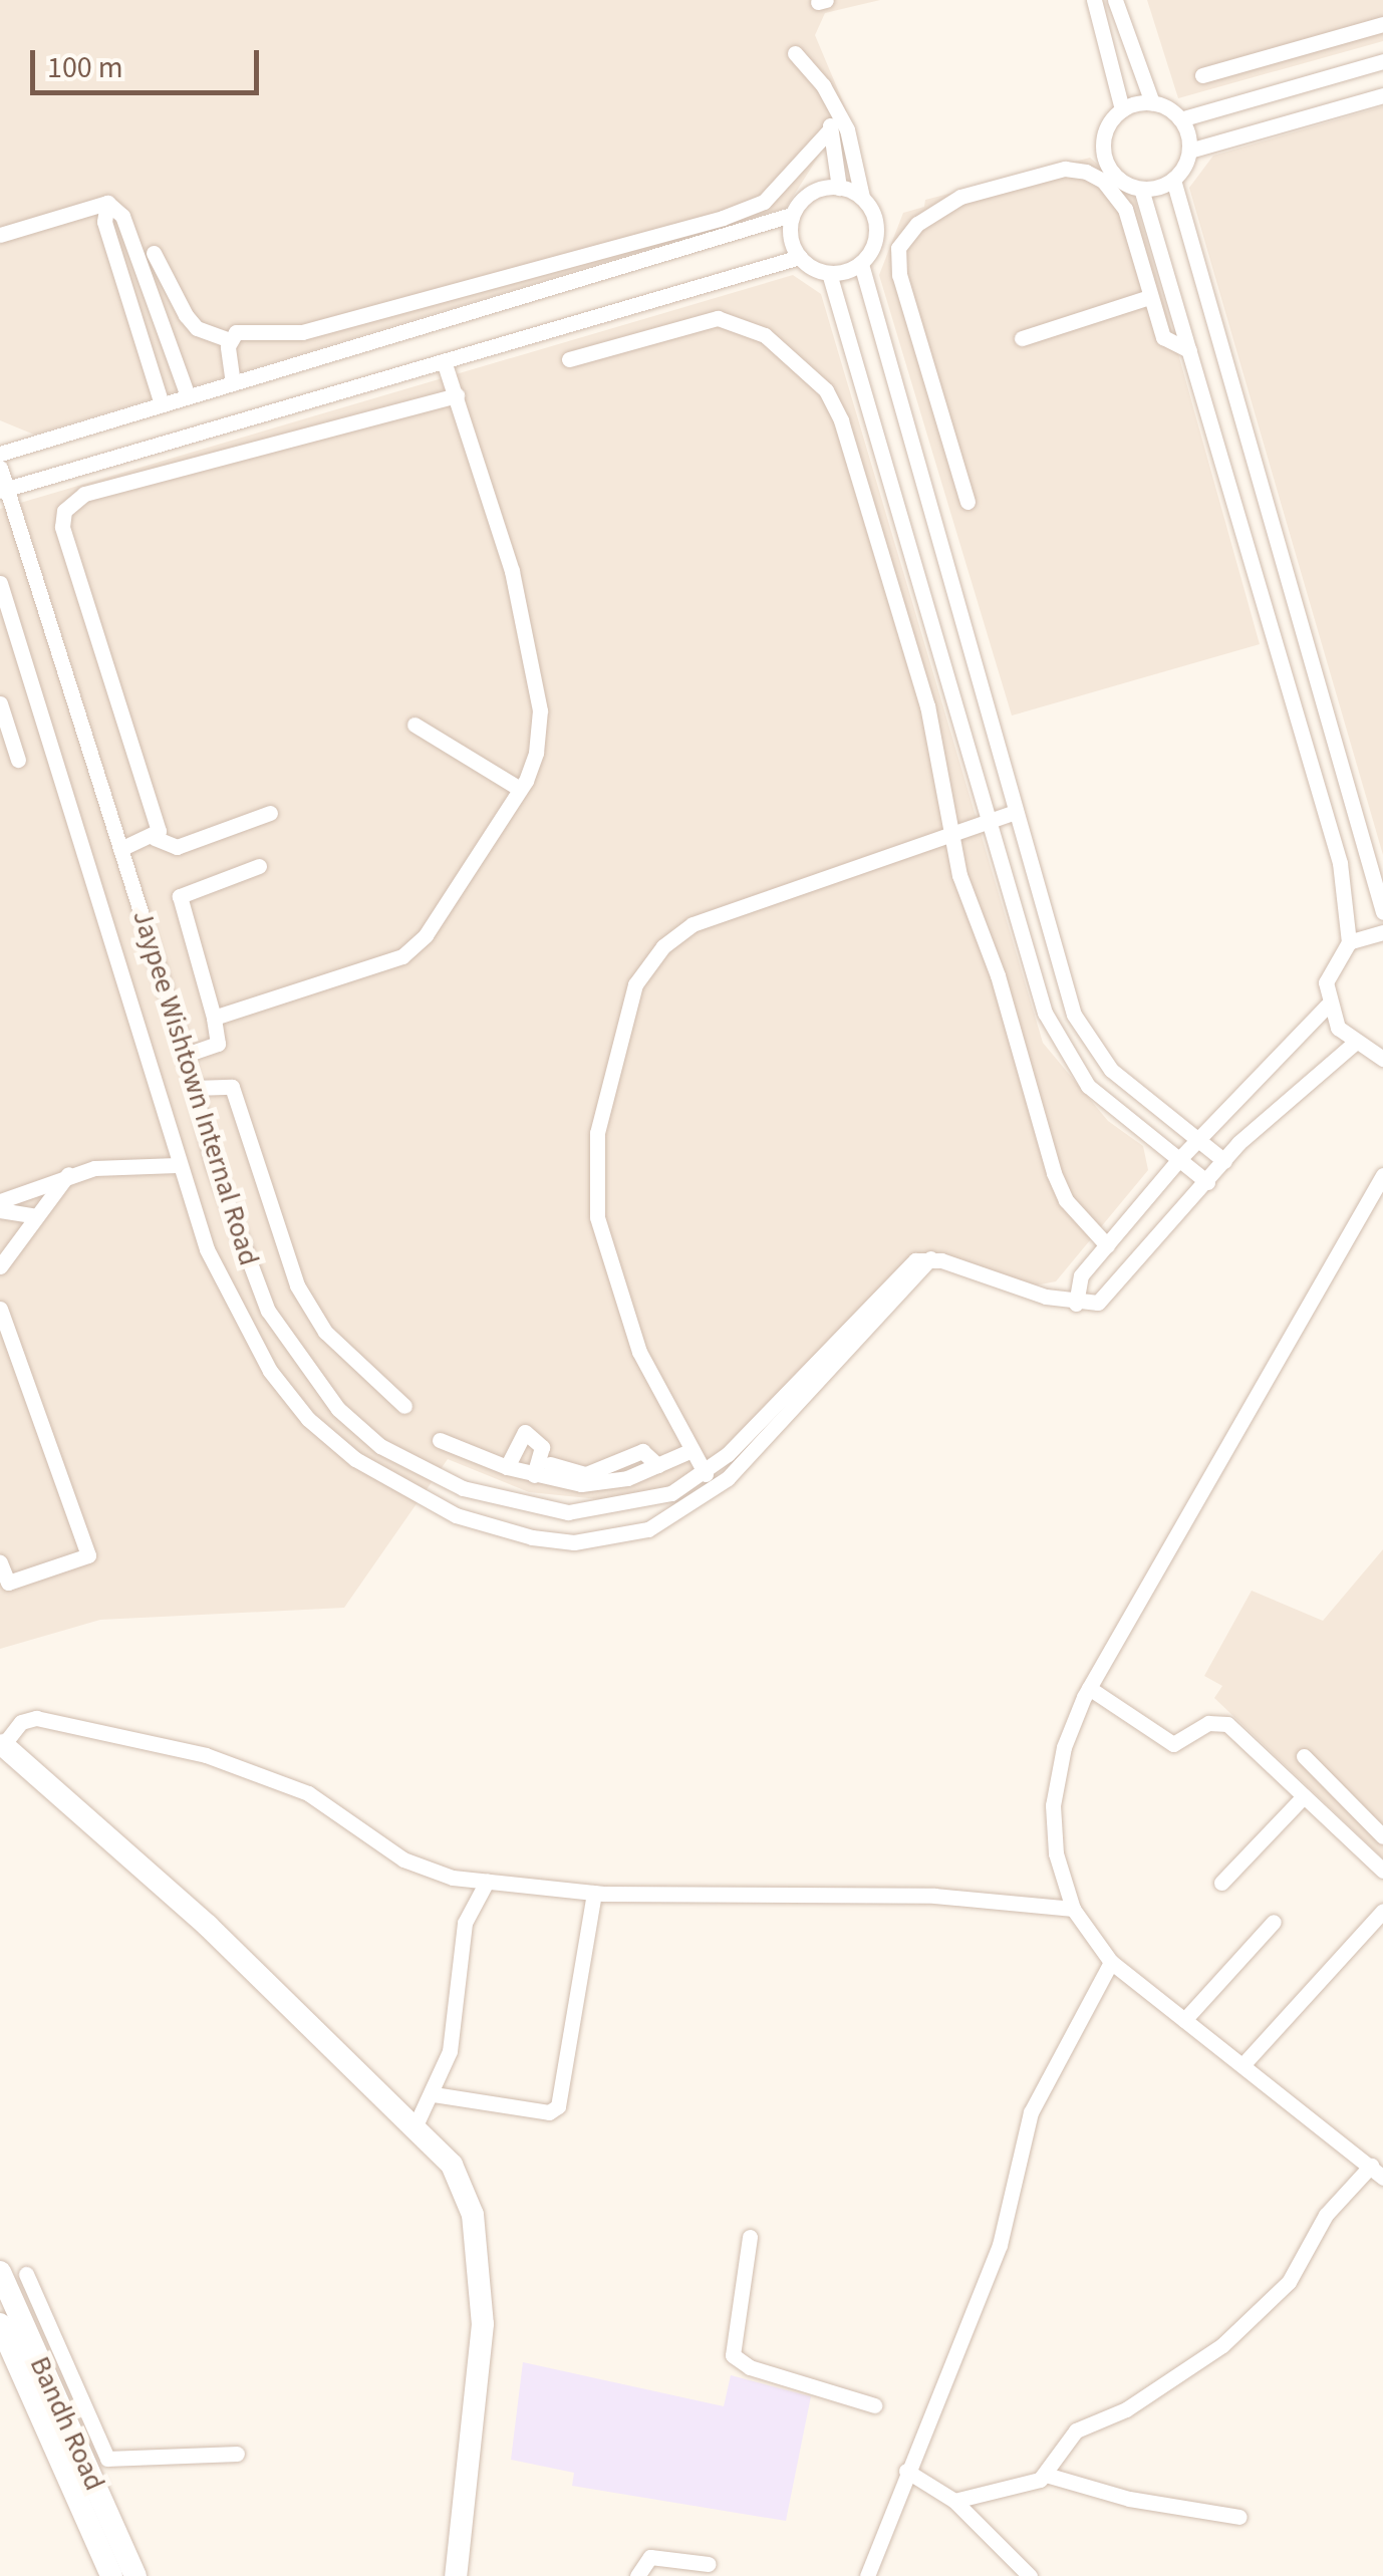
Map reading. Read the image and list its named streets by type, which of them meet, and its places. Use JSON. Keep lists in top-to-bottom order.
{
  "streets": {
    "street": ["Jaypee Wishtown Internal Road", "Bandh Road"]
  },
  "scale_bar": "100 m"
}
